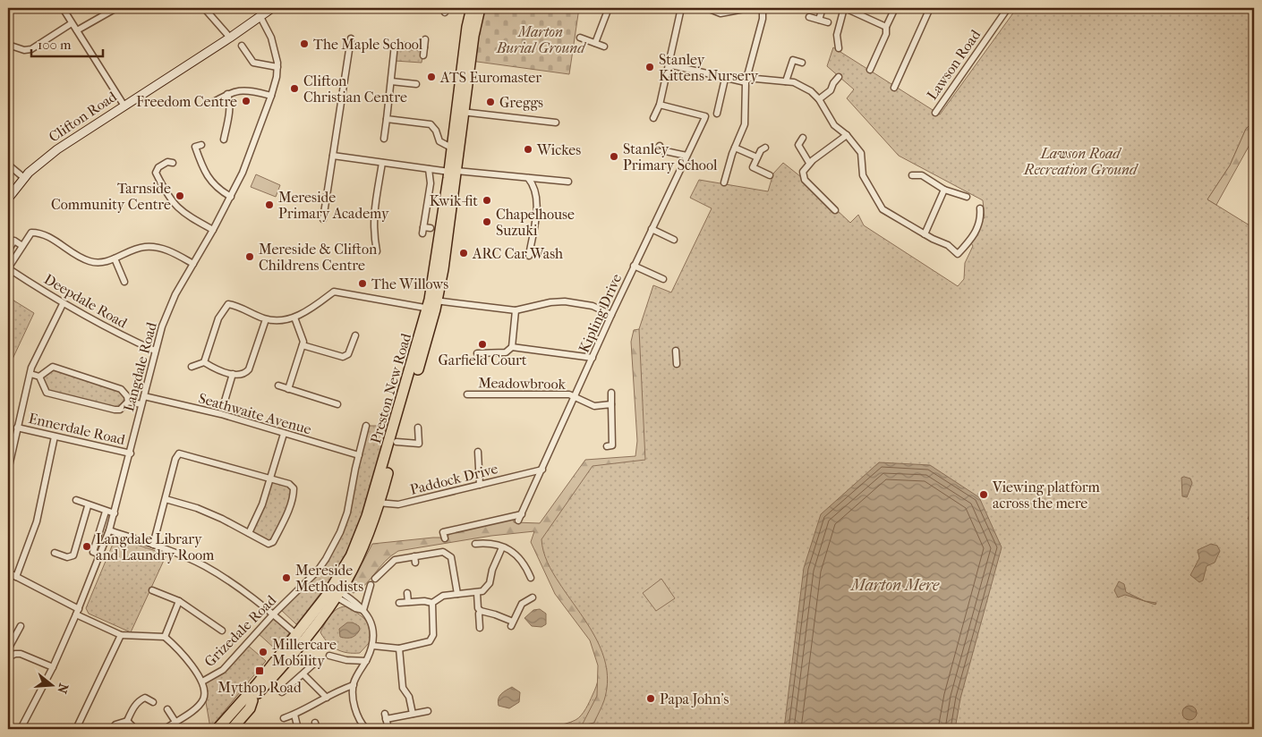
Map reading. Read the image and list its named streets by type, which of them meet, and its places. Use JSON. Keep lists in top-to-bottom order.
{
  "streets": {
    "highway": ["Preston New Road"],
    "street": [
      "Lawson Road",
      "Clifton Road",
      "Deepdale Road",
      "Kipling Drive",
      "Langdale Road",
      "Meadowbrook",
      "Seathwaite Avenue",
      "Ennerdale Road",
      "Paddock Drive",
      "Grizedale Road"
    ]
  },
  "crossings": [
    ["Clifton Road", "Langdale Road"],
    ["Deepdale Road", "Langdale Road"],
    ["Kipling Drive", "Meadowbrook"],
    ["Kipling Drive", "Paddock Drive"],
    ["Langdale Road", "Seathwaite Avenue"],
    ["Langdale Road", "Ennerdale Road"],
    ["Preston New Road", "Paddock Drive"],
    ["Seathwaite Avenue", "Grizedale Road"]
  ],
  "water": ["Marton Mere"],
  "parks": ["Marton Burial Ground", "Lawson Road Recreation Ground"],
  "places": {
    "other": [
      "The Maple School",
      "Stanley Kittens Nursery",
      "ATS Euromaster",
      "Clifton Christian Centre",
      "Freedom Centre",
      "Greggs",
      "Wickes",
      "Stanley Primary School",
      "Tarnside Community Centre",
      "Kwik-fit",
      "Mereside Primary Academy",
      "Chapelhouse Suzuki",
      "ARC Car Wash",
      "Mereside & Clifton Childrens Centre",
      "The Willows",
      "Garfield Court",
      "Viewing platform across the mere",
      "Langdale Library and Laundry Room",
      "Mereside Methodists",
      "Millercare Mobility",
      "Papa John's"
    ],
    "transit": ["Mythop Road"]
  },
  "scale_bar": "100 m",
  "north": "right"
}
